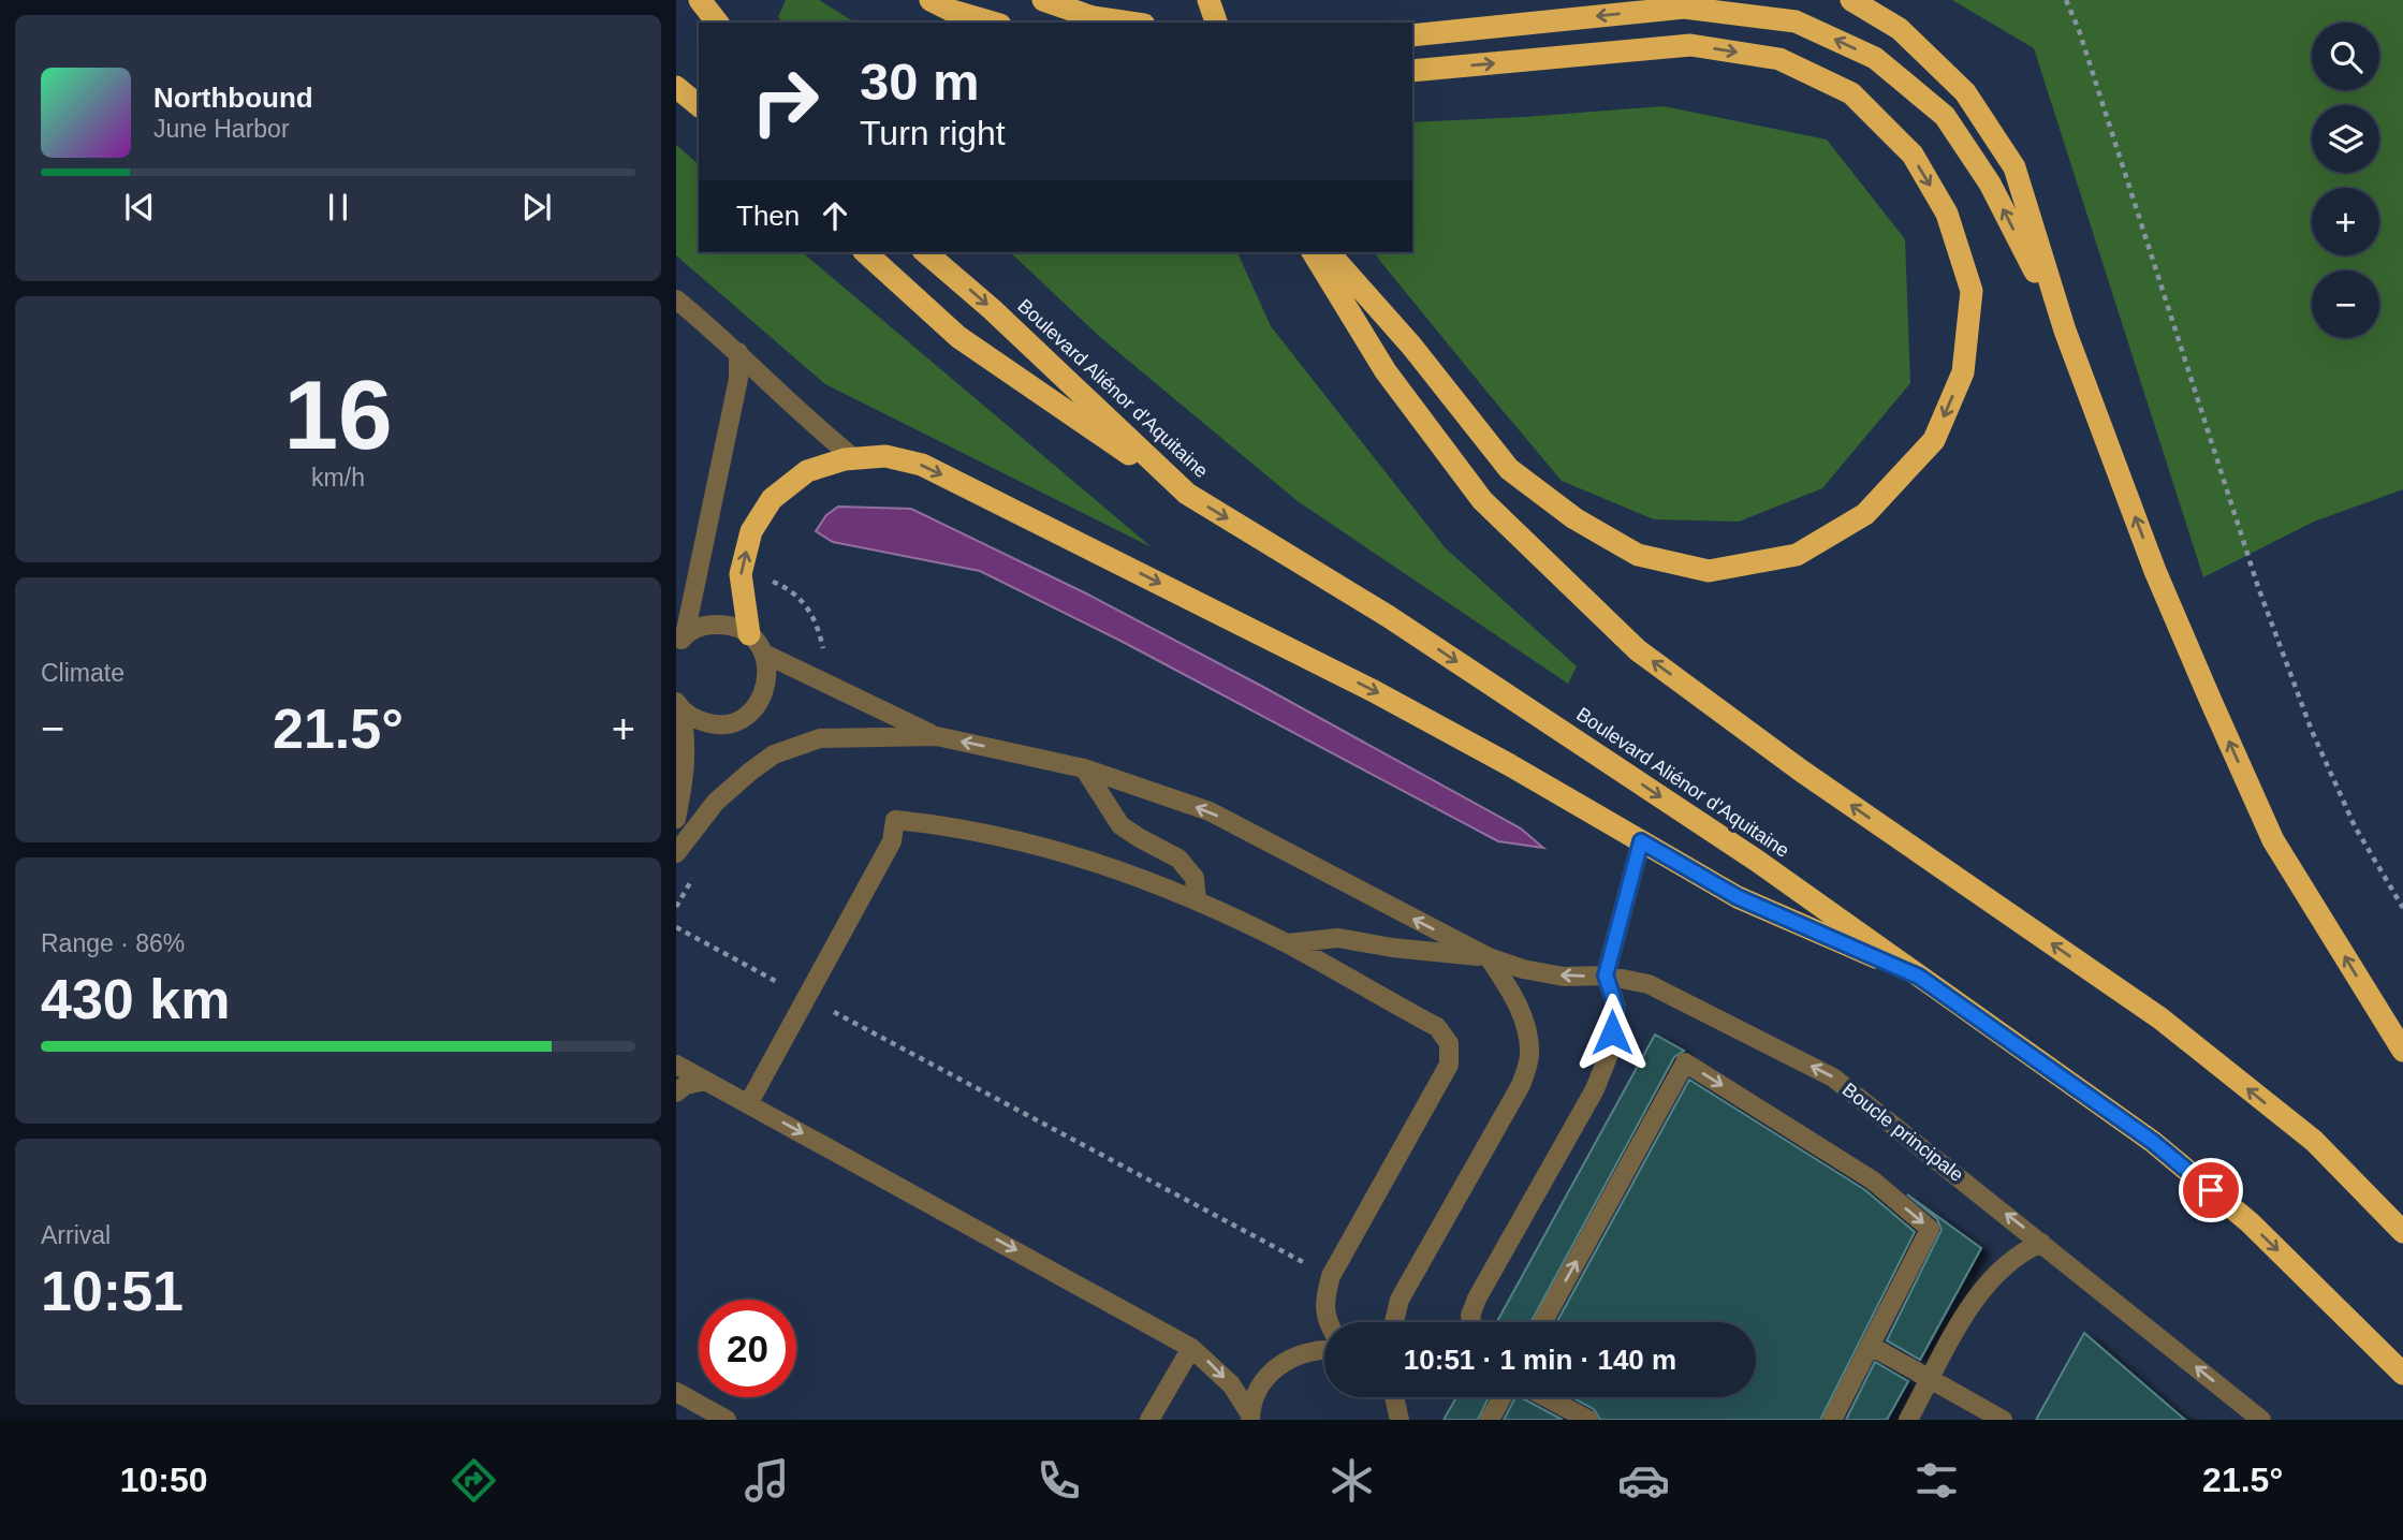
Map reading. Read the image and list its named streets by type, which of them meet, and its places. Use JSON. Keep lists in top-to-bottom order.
{
  "streets": {
    "highway": ["Boulevard Aliénor d'Aquitaine"],
    "street": ["Boucle principale"]
  },
  "one_way": ["Boucle principale"],
  "page": {
    "map_buttons": ["+", "−"],
    "turn": ["30 m", "Turn right"],
    "song": ["Northbound", "June Harbor"],
    "then": "Then",
    "tile": [
      ["16", "km/h"],
      "Climate",
      ["Range · 86%", "430 km"],
      ["Arrival", "10:51"]
    ],
    "heat": ["−", "21.5°", "+"],
    "limit": "20",
    "trip": "10:51 · 1 min · 140 m",
    "tabs": ["10:50", "21.5°"]
  }
}
